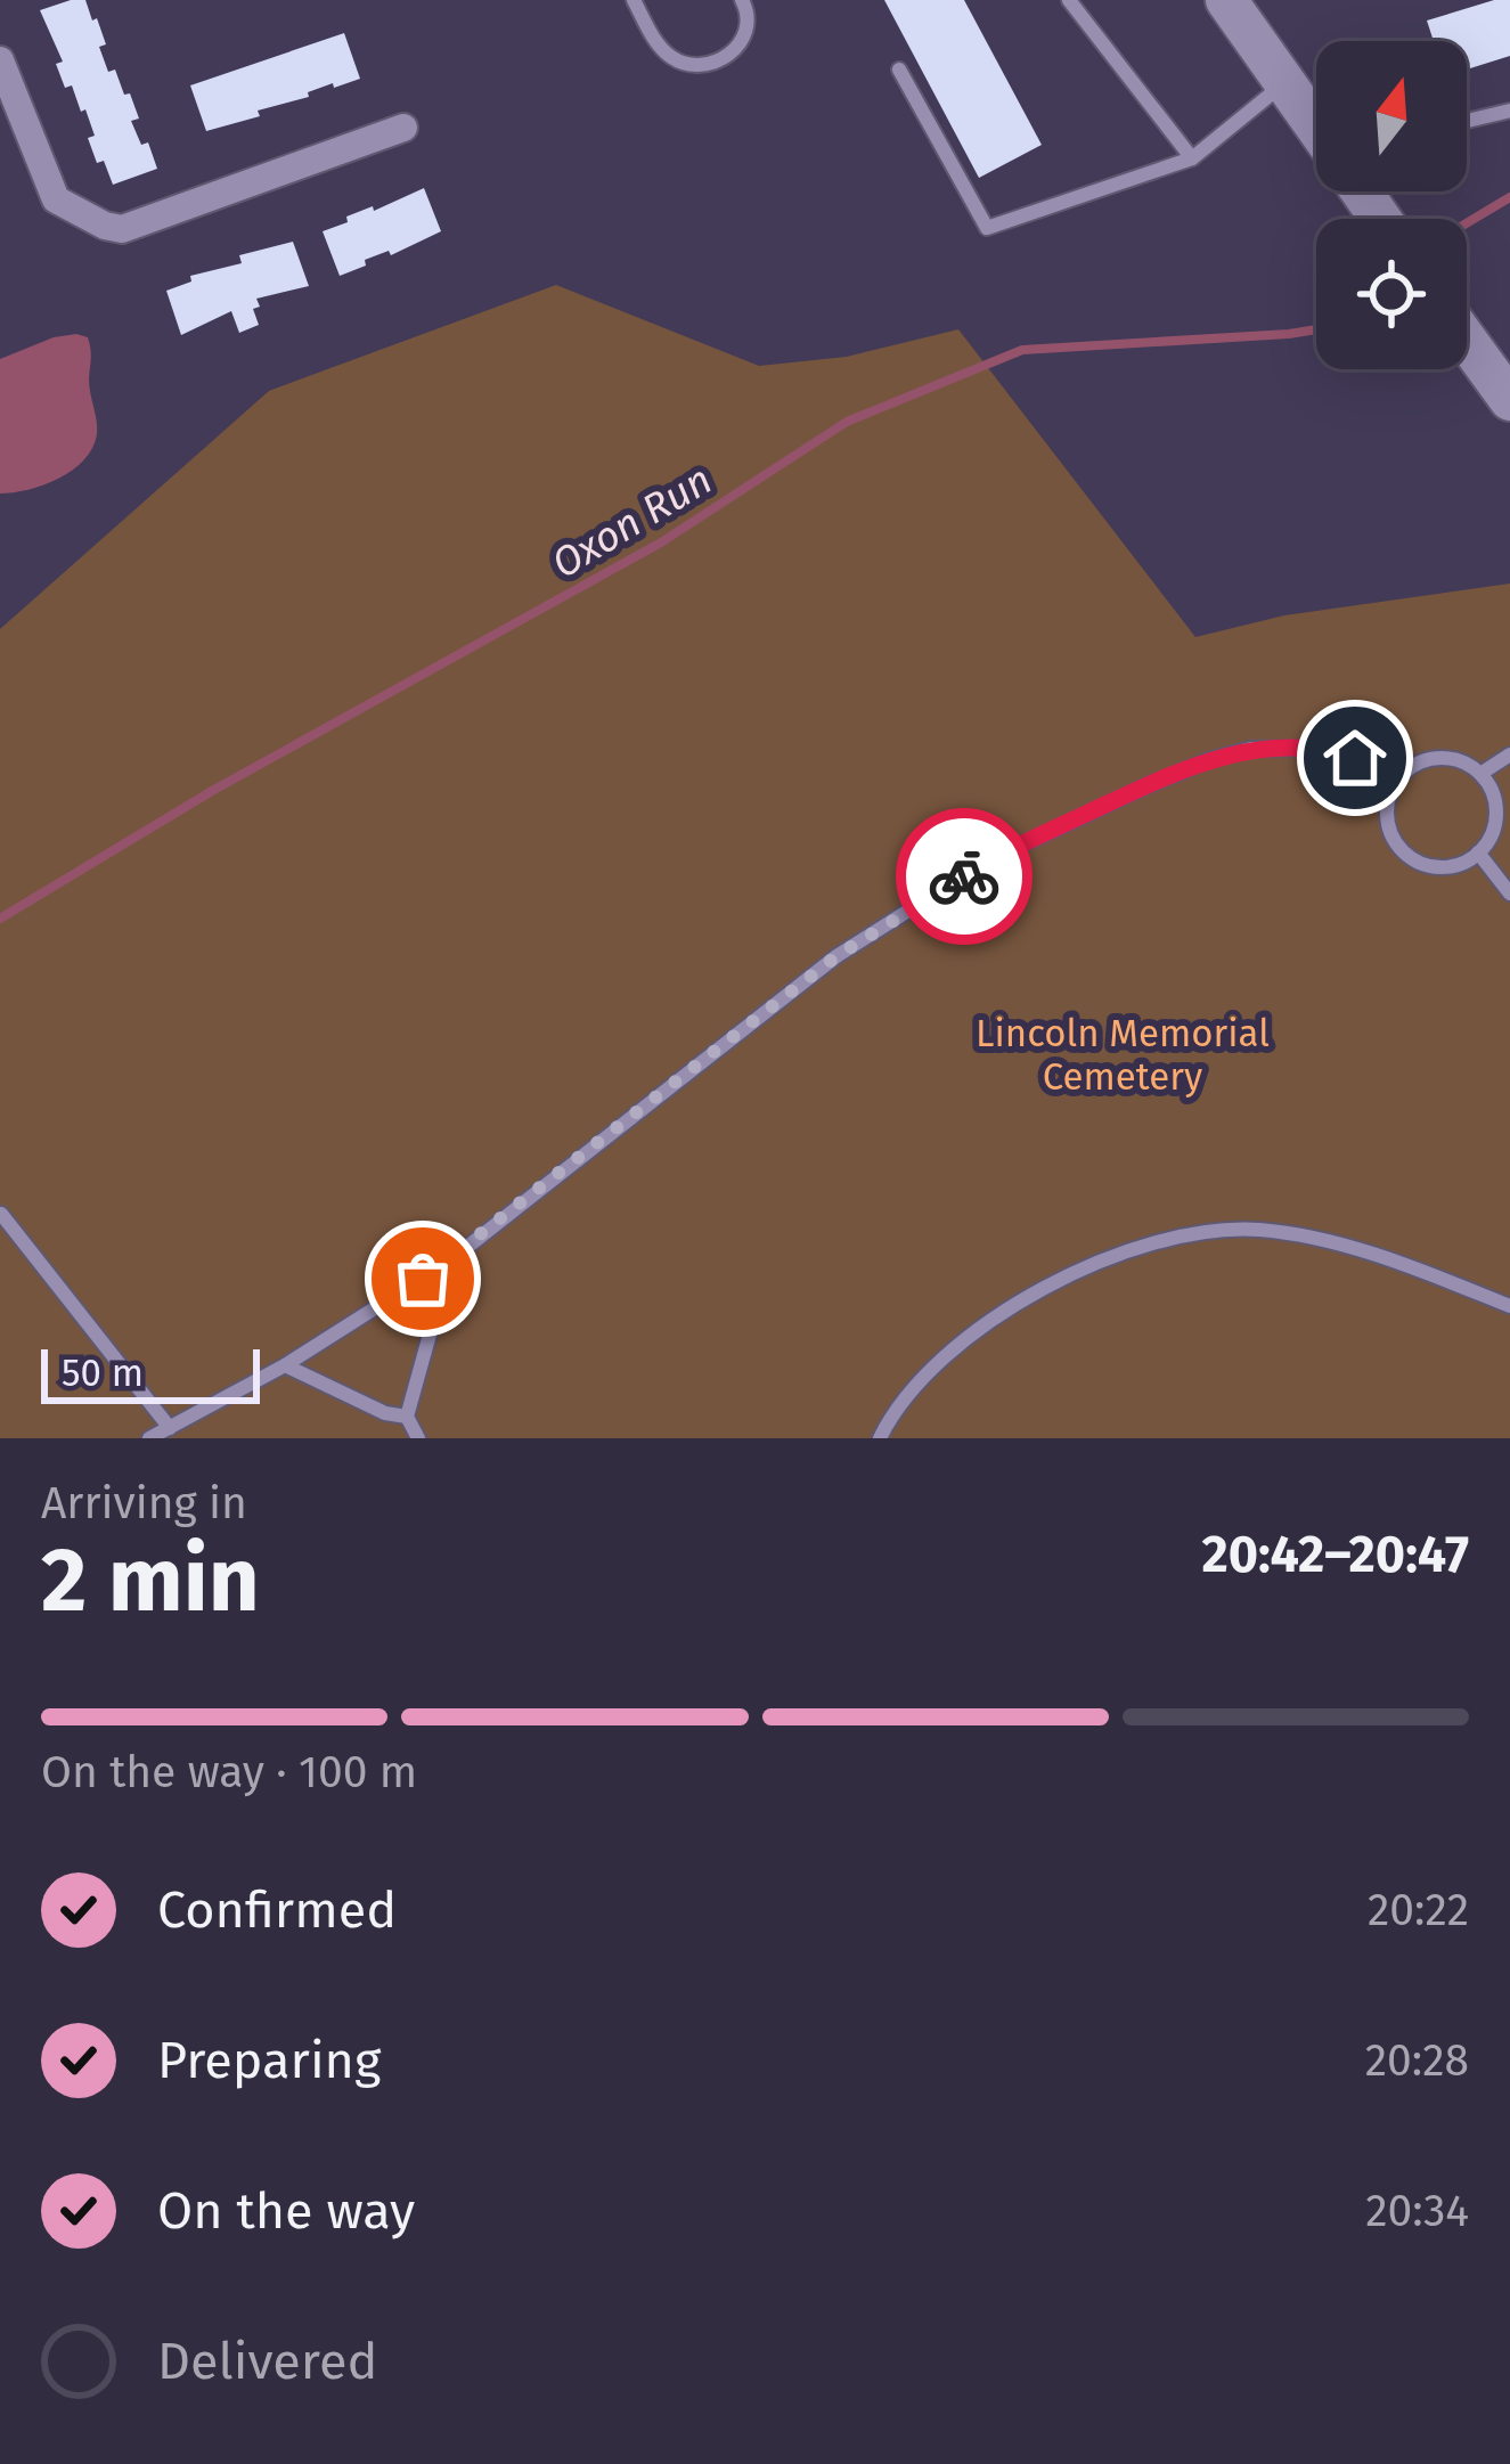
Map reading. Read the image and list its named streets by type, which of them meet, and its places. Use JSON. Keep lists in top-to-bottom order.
{
  "water": ["Oxon Run"],
  "parks": ["Lincoln Memorial Cemetery"],
  "scale_bar": "50 m",
  "north": "top",
  "page": {
    "scale": "50 m",
    "heading": ["2 min", "Arriving in", "20:42–20:47"],
    "bar": "On the way · 100 m",
    "list": [
      ["Confirmed", "20:22"],
      ["Preparing", "20:28"],
      ["On the way", "20:34"],
      "Delivered"
    ]
  }
}
